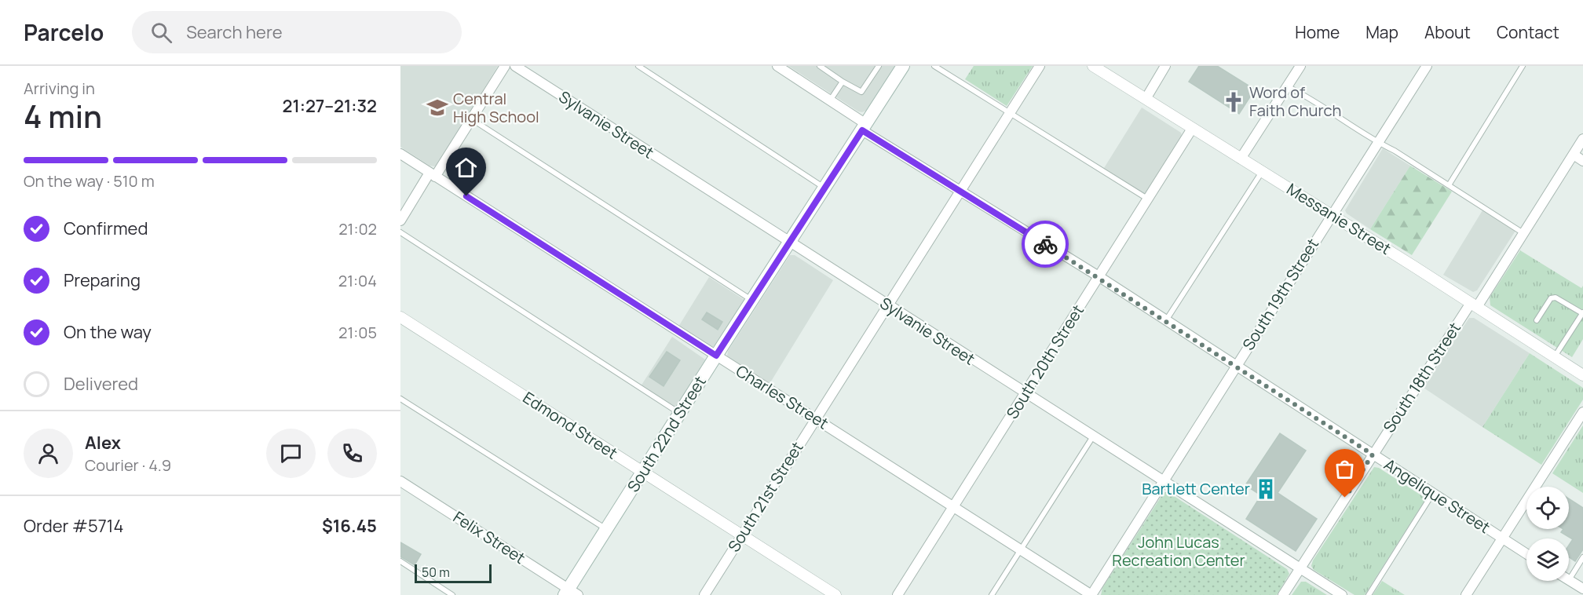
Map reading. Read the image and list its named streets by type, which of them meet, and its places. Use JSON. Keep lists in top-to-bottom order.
{
  "streets": {
    "main road": ["South 22nd Street"],
    "street": [
      "Sylvanie Street",
      "Messanie Street",
      "South 19th Street",
      "South 20th Street",
      "South 18th Street",
      "Charles Street",
      "Edmond Street",
      "Angelique Street",
      "South 21st Street",
      "Felix Street"
    ]
  },
  "crossings": [
    ["Sylvanie Street", "South 19th Street"],
    ["Sylvanie Street", "South 20th Street"],
    ["Sylvanie Street", "South 18th Street"],
    ["Sylvanie Street", "South 22nd Street"],
    ["Sylvanie Street", "South 21st Street"],
    ["Messanie Street", "South 19th Street"],
    ["Messanie Street", "South 20th Street"],
    ["Messanie Street", "South 18th Street"],
    ["South 19th Street", "Charles Street"],
    ["South 19th Street", "Angelique Street"],
    ["South 20th Street", "Charles Street"],
    ["South 20th Street", "Angelique Street"],
    ["South 18th Street", "Angelique Street"],
    ["Charles Street", "South 22nd Street"],
    ["Charles Street", "South 21st Street"],
    ["Edmond Street", "South 22nd Street"],
    ["Edmond Street", "South 21st Street"],
    ["South 22nd Street", "Angelique Street"],
    ["South 22nd Street", "Felix Street"],
    ["Angelique Street", "South 21st Street"]
  ],
  "parks": ["John Lucas Recreation Center"],
  "places": {
    "church": ["Word of Faith Church"],
    "school or university": ["Central High School"],
    "building": ["Bartlett Center"]
  },
  "scale_bar": "50 m",
  "page": {
    "header": "Parcelo",
    "search": "Search here",
    "nav": [
      "Home",
      "Map",
      "About",
      "Contact"
    ],
    "heading": ["4 min", "Arriving in", "21:27–21:32"],
    "panel": [
      "Alex",
      "Courier · 4.9",
      "Order #5714",
      "$16.45"
    ],
    "bar": "On the way · 510 m",
    "list": [
      ["Confirmed", "21:02"],
      ["Preparing", "21:04"],
      ["On the way", "21:05"],
      "Delivered"
    ],
    "scale": "50 m"
  }
}
